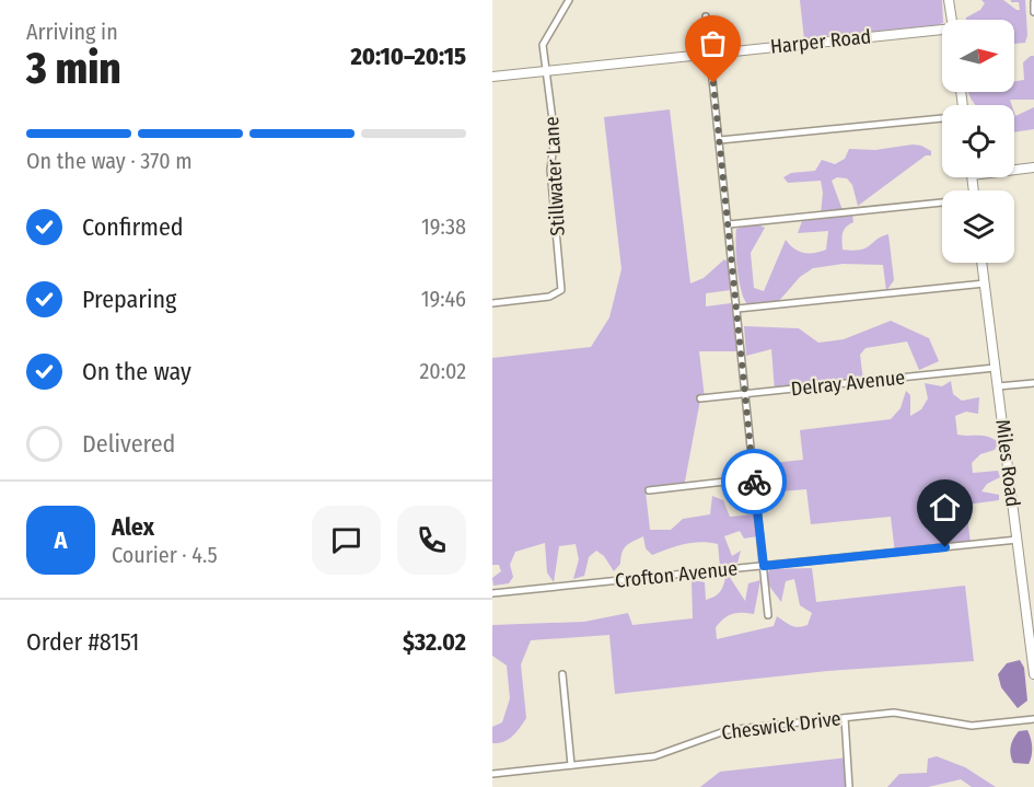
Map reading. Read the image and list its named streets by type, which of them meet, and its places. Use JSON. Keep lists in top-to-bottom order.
{
  "streets": {
    "street": [
      "Harper Road",
      "Stillwater Lane",
      "Delray Avenue",
      "Miles Road",
      "Crofton Avenue",
      "Cheswick Drive"
    ]
  },
  "crossings": [
    ["Harper Road", "Stillwater Lane"],
    ["Delray Avenue", "Miles Road"],
    ["Miles Road", "Crofton Avenue"]
  ],
  "north": "right",
  "page": {
    "heading": ["3 min", "Arriving in", "20:10–20:15"],
    "panel": [
      "Alex",
      "Courier · 4.5",
      "Order #8151",
      "$32.02"
    ],
    "bar": "On the way · 370 m",
    "list": [
      ["Confirmed", "19:38"],
      ["Preparing", "19:46"],
      ["On the way", "20:02"],
      "Delivered"
    ],
    "round": "A"
  }
}
